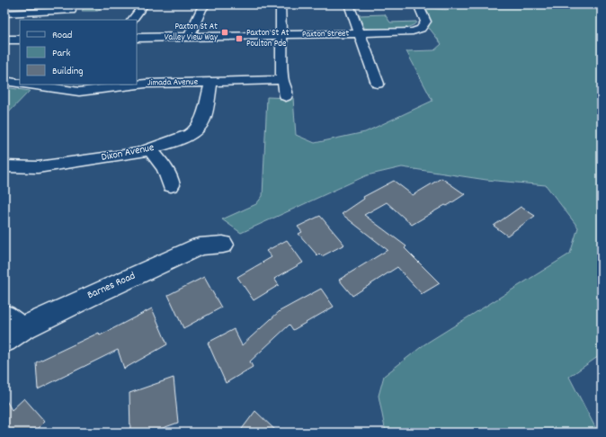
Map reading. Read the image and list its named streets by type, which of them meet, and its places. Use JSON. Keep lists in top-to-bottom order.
{
  "streets": {
    "street": [
      "Paxton Street",
      "Jimada Avenue",
      "Dixon Avenue",
      "Barnes Road"
    ]
  },
  "crossings": [
    ["Jimada Avenue", "Dixon Avenue"]
  ],
  "places": {
    "transit": ["Paxton St At Valley View Way", "Paxton St At Poulton Pde"]
  },
  "legend": ["Road", "Park", "Building"]
}
